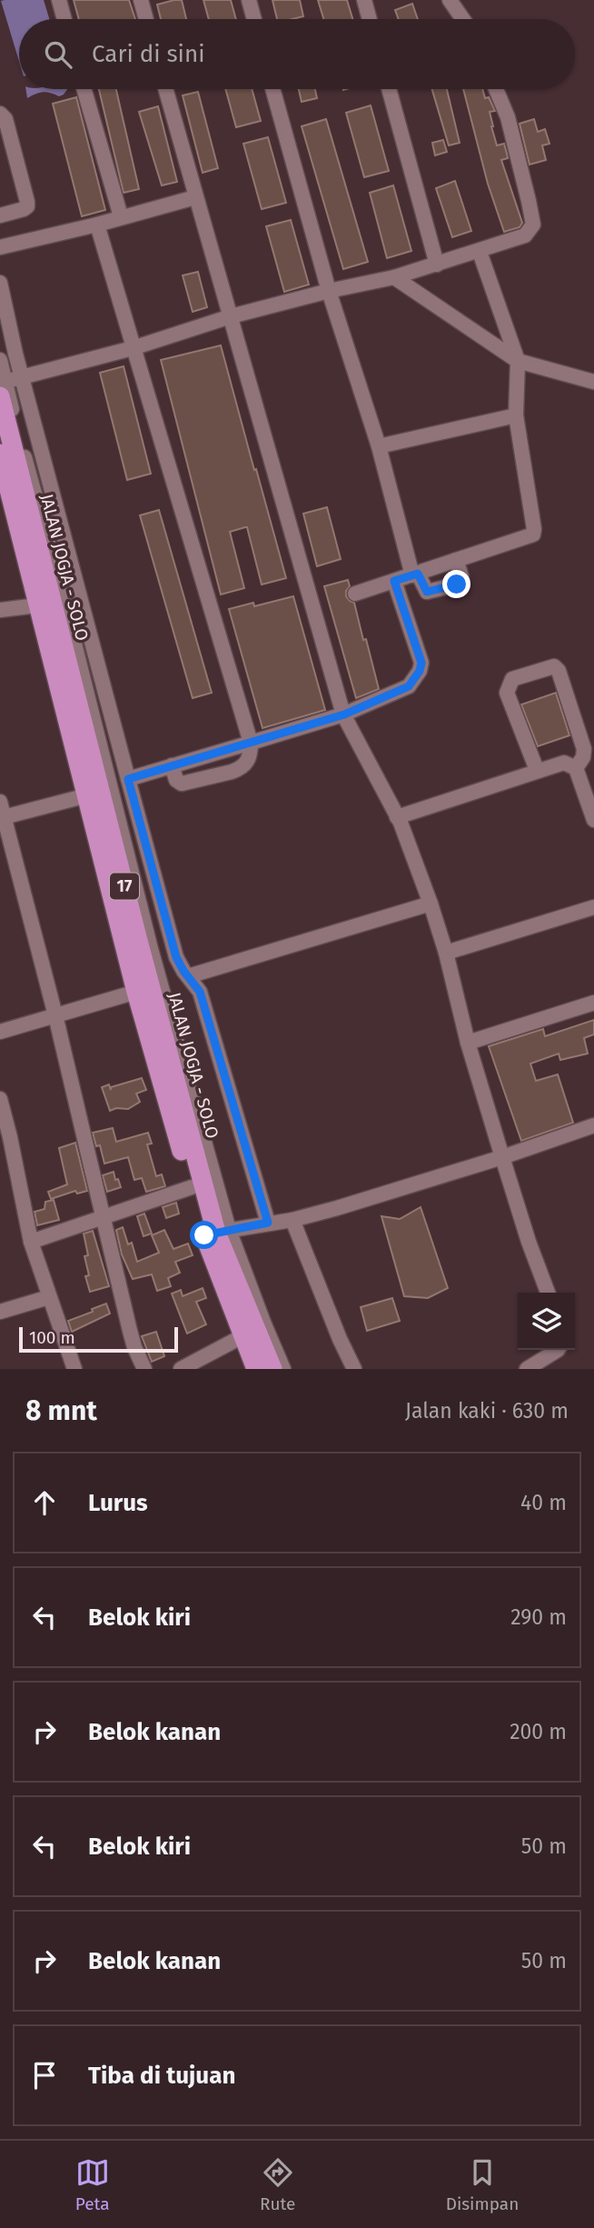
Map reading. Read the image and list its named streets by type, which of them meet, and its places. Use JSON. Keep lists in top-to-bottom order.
{
  "streets": {
    "highway": ["JALAN JOGJA - SOLO", "17"]
  },
  "scale_bar": "100 m",
  "page": {
    "search": "Cari di sini",
    "scale": "100 m",
    "heading": ["8 mnt", "Jalan kaki · 630 m"],
    "list": [
      ["Lurus", "40 m"],
      ["Belok kiri", "290 m"],
      ["Belok kanan", "200 m"],
      ["Belok kiri", "50 m"],
      ["Belok kanan", "50 m"],
      "Tiba di tujuan"
    ],
    "nav": ["Peta", "Rute", "Disimpan"]
  }
}
